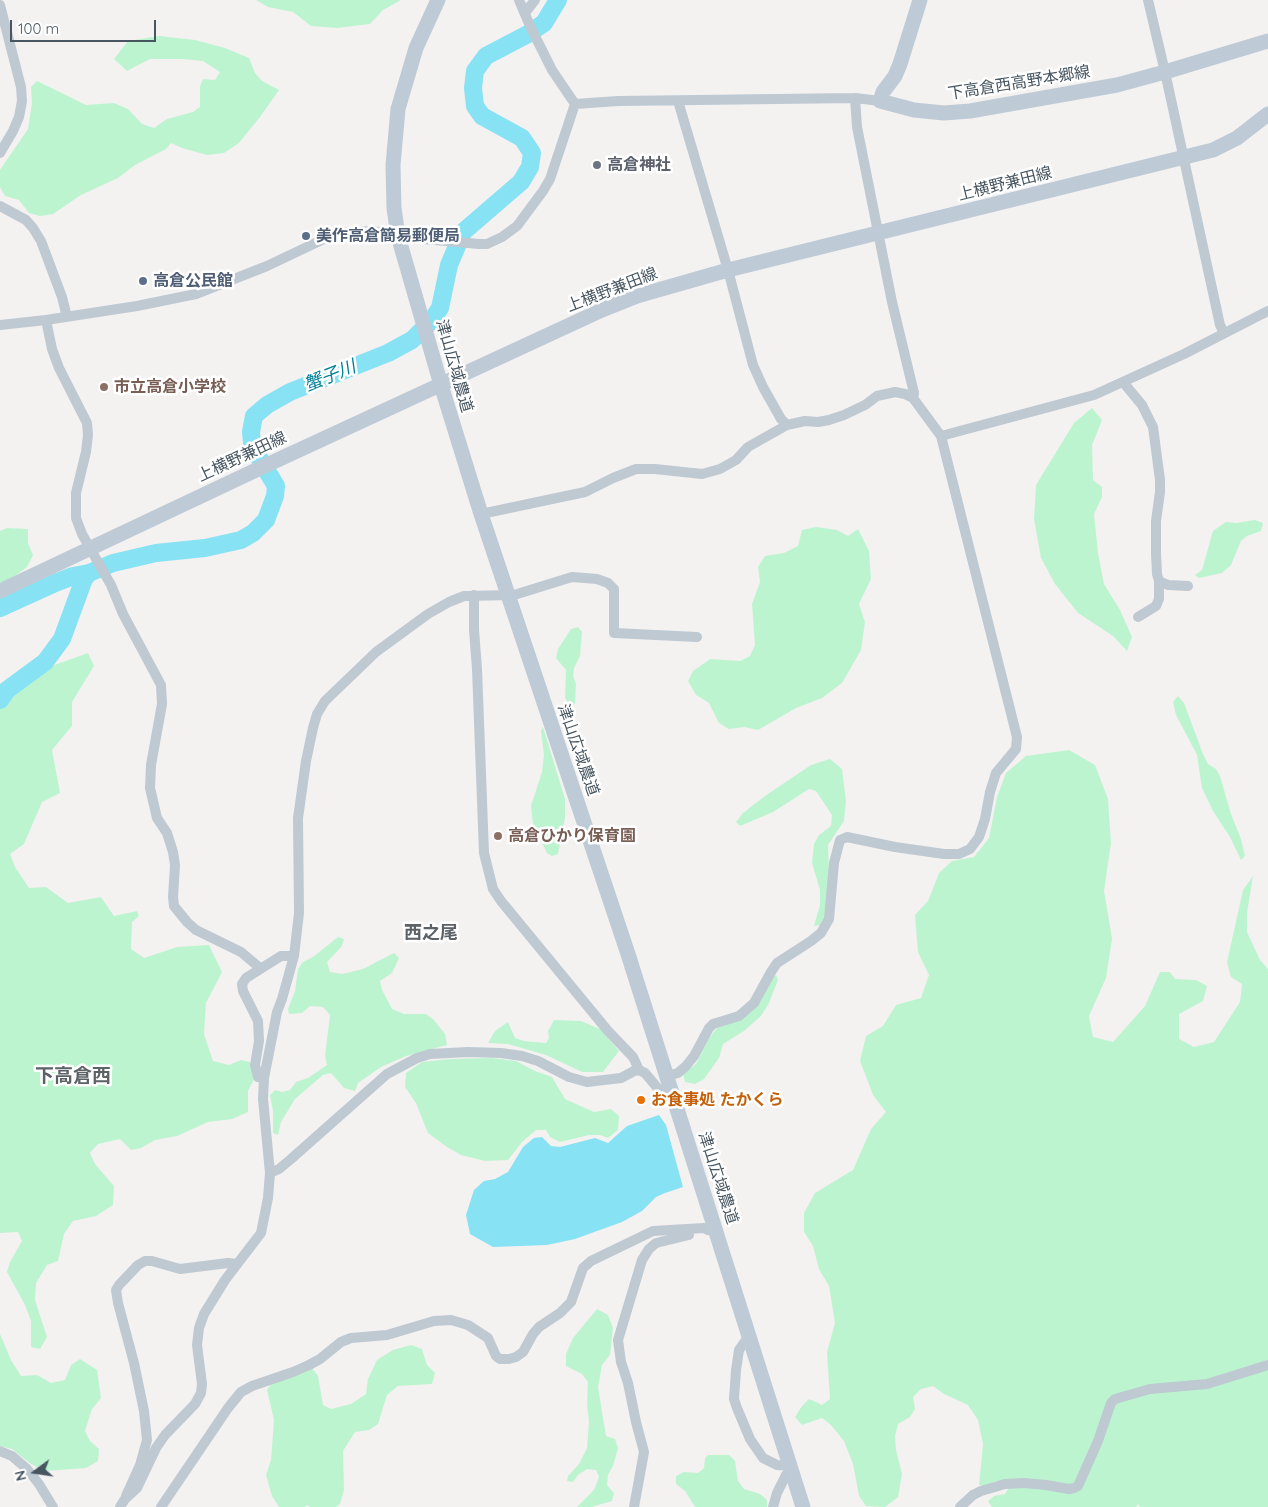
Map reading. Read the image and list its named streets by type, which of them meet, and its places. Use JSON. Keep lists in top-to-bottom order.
{
  "streets": {
    "main road": ["下高倉西高野本郷線", "上横野兼田線", "津山広域農道"]
  },
  "crossings": [
    ["上横野兼田線", "津山広域農道"]
  ],
  "districts": ["西之尾", "下高倉西"],
  "water": ["蟹子川"],
  "places": [
    "高倉神社",
    "美作高倉簡易郵便局",
    "高倉公民館",
    "市立高倉小学校",
    "高倉ひかり保育園",
    "お食事処 たかくら"
  ],
  "scale_bar": "100 m",
  "north": "left"
}
